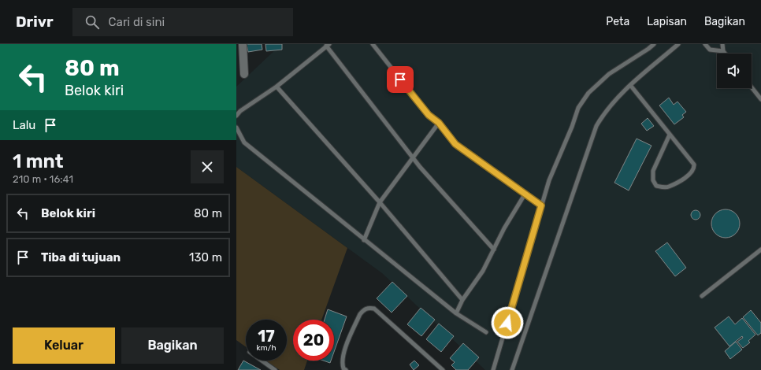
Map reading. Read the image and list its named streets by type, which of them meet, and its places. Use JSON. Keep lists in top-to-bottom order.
{
  "page": {
    "header": "Drivr",
    "search": "Cari di sini",
    "nav": ["Peta", "Lapisan", "Bagikan"],
    "turn": ["80 m", "Belok kiri"],
    "then": "Lalu",
    "heading": ["1 mnt", "210 m · 16:41"],
    "list": [
      {
        "name": "Belok kiri",
        "value": "80 m"
      },
      {
        "name": "Tiba di tujuan",
        "value": "130 m"
      }
    ],
    "speed": "17 km/h",
    "limit": "20",
    "buttons": ["Keluar", "Bagikan"]
  }
}
